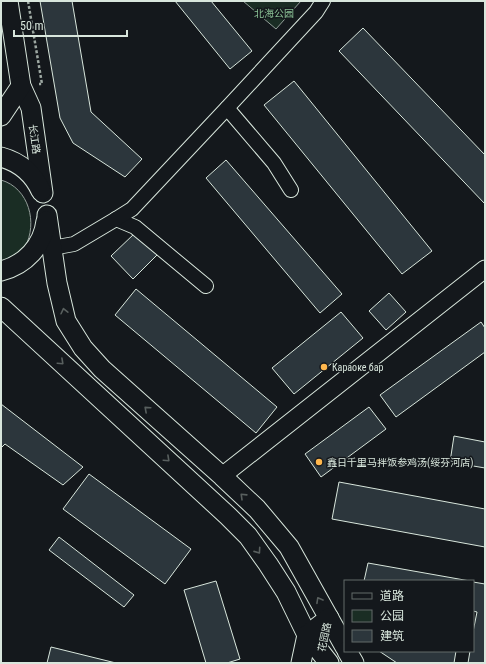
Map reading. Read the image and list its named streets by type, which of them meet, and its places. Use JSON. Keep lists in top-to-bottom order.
{
  "streets": {
    "main road": ["长江路", "花园路"]
  },
  "crossings": [
    ["长江路", "花园路"]
  ],
  "parks": ["北海公园"],
  "places": ["Караоке бар", "鑫日千里马拌饭参鸡汤(绥芬河店)"],
  "legend": ["道路", "公园", "建筑"],
  "scale_bar": "50 m"
}
